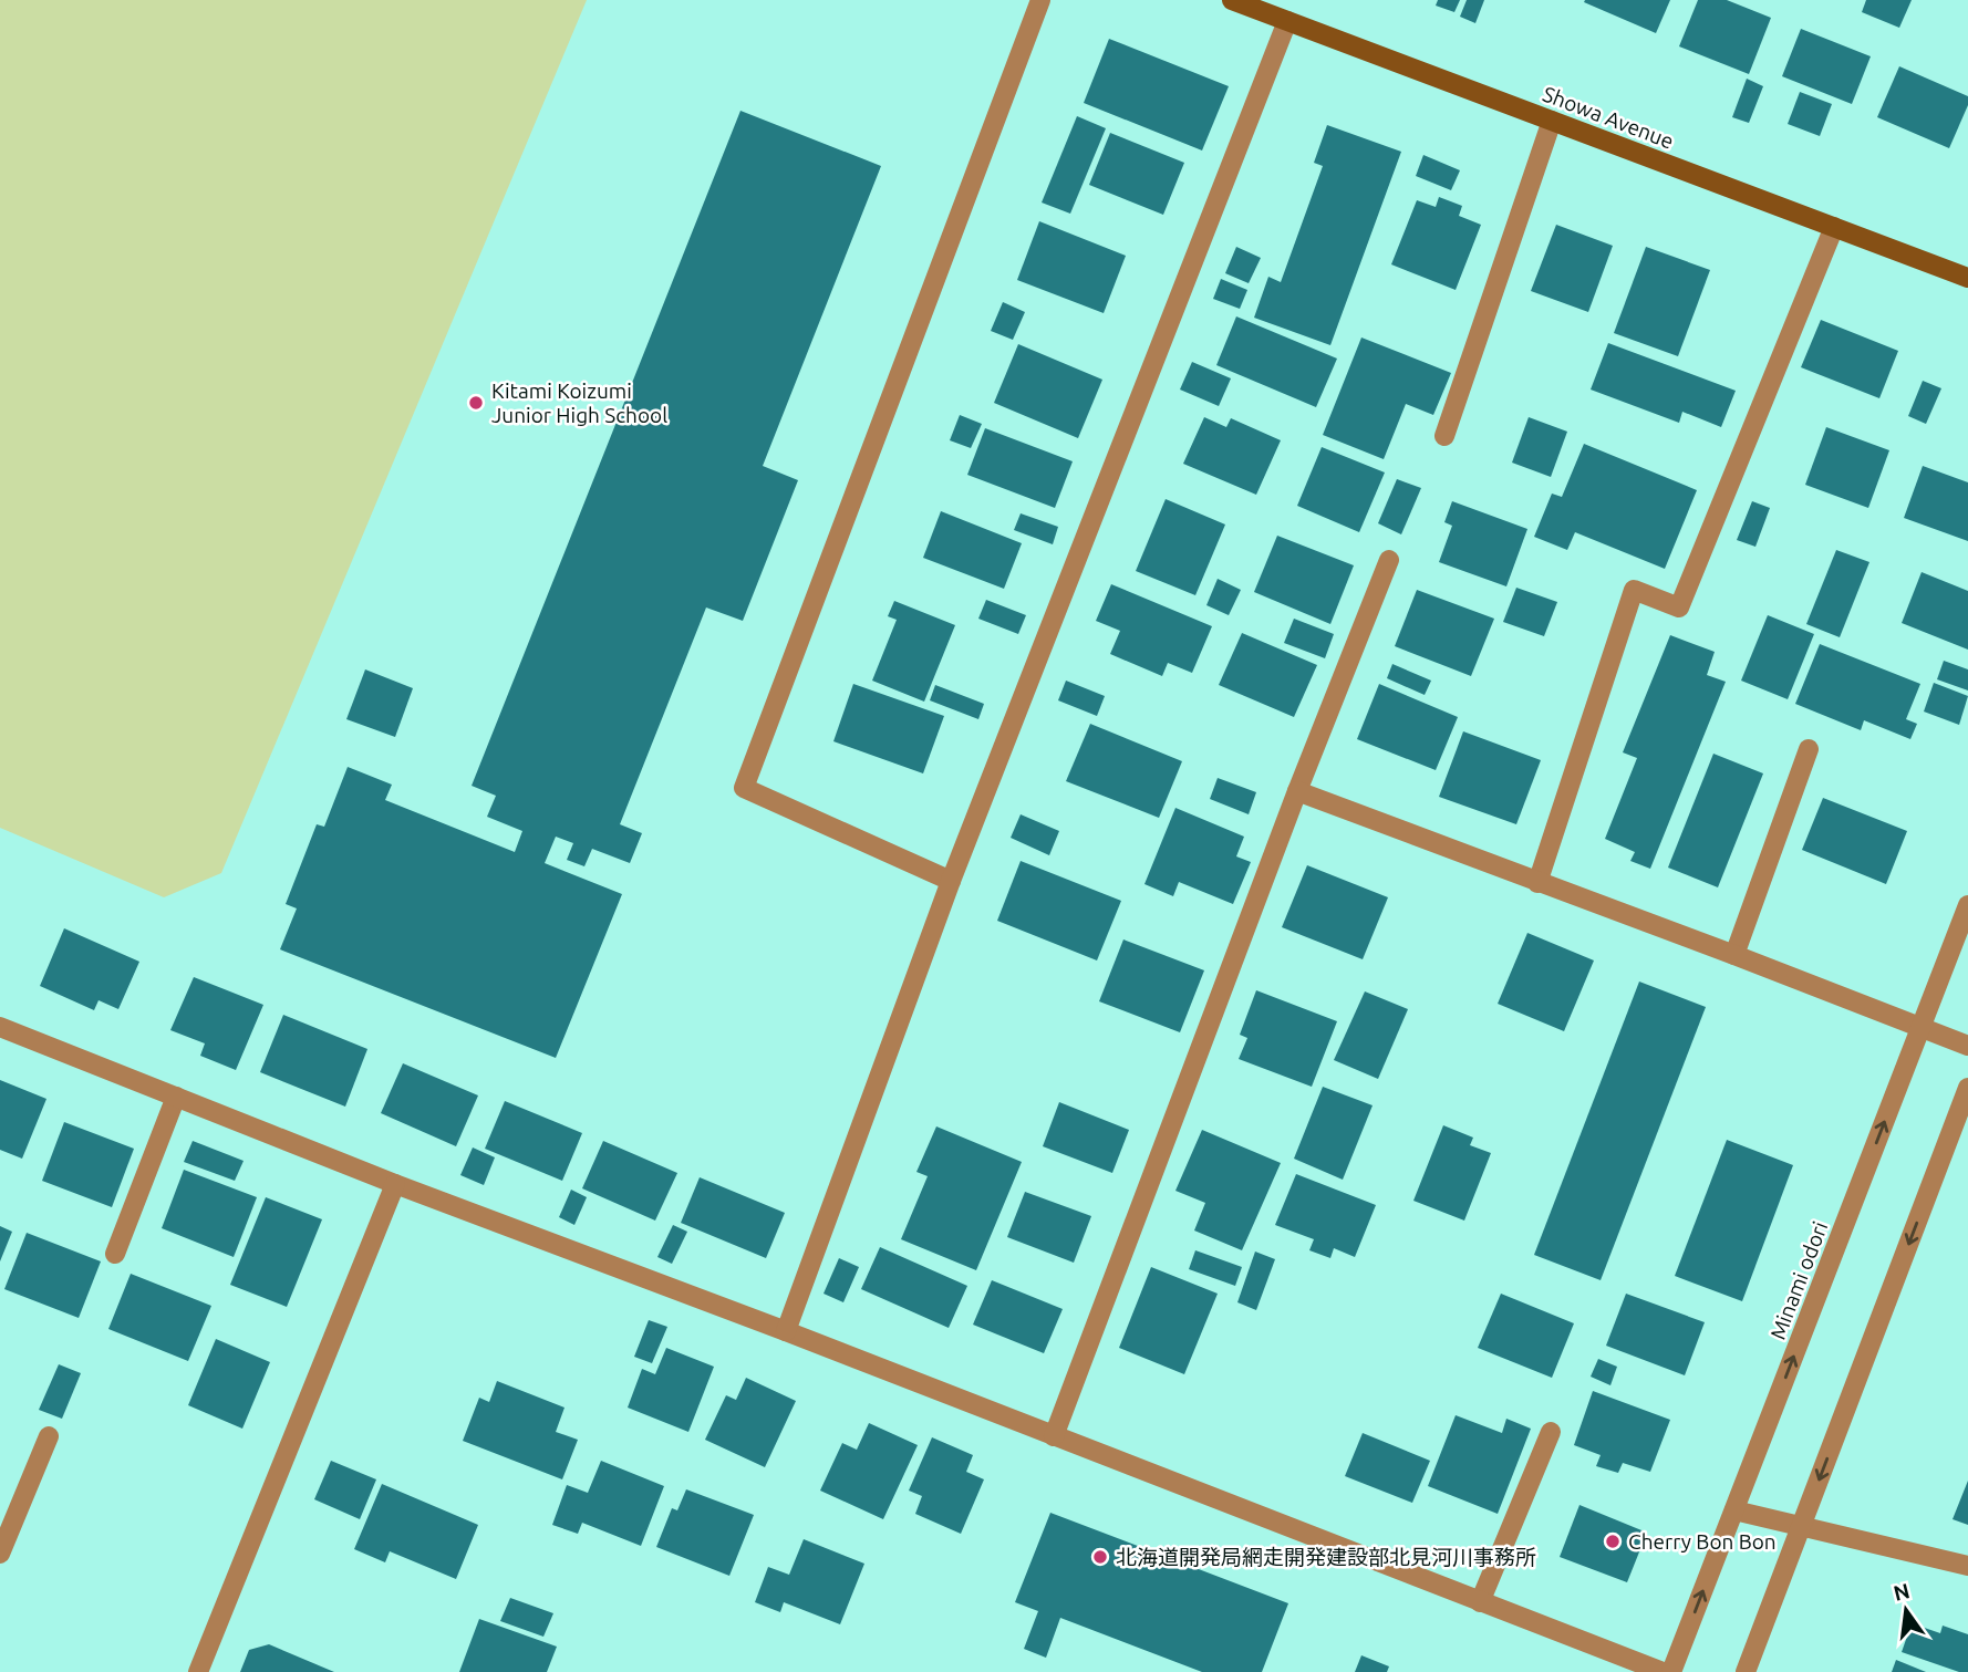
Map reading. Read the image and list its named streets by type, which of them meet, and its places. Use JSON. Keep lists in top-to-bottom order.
{
  "streets": {
    "main road": ["Showa Avenue"],
    "street": ["Minami odori"]
  },
  "places": ["Kitami Koizumi Junior High School", "Cherry Bon Bon", "北海道開発局網走開発建設部北見河川事務所"],
  "north": "top"
}
